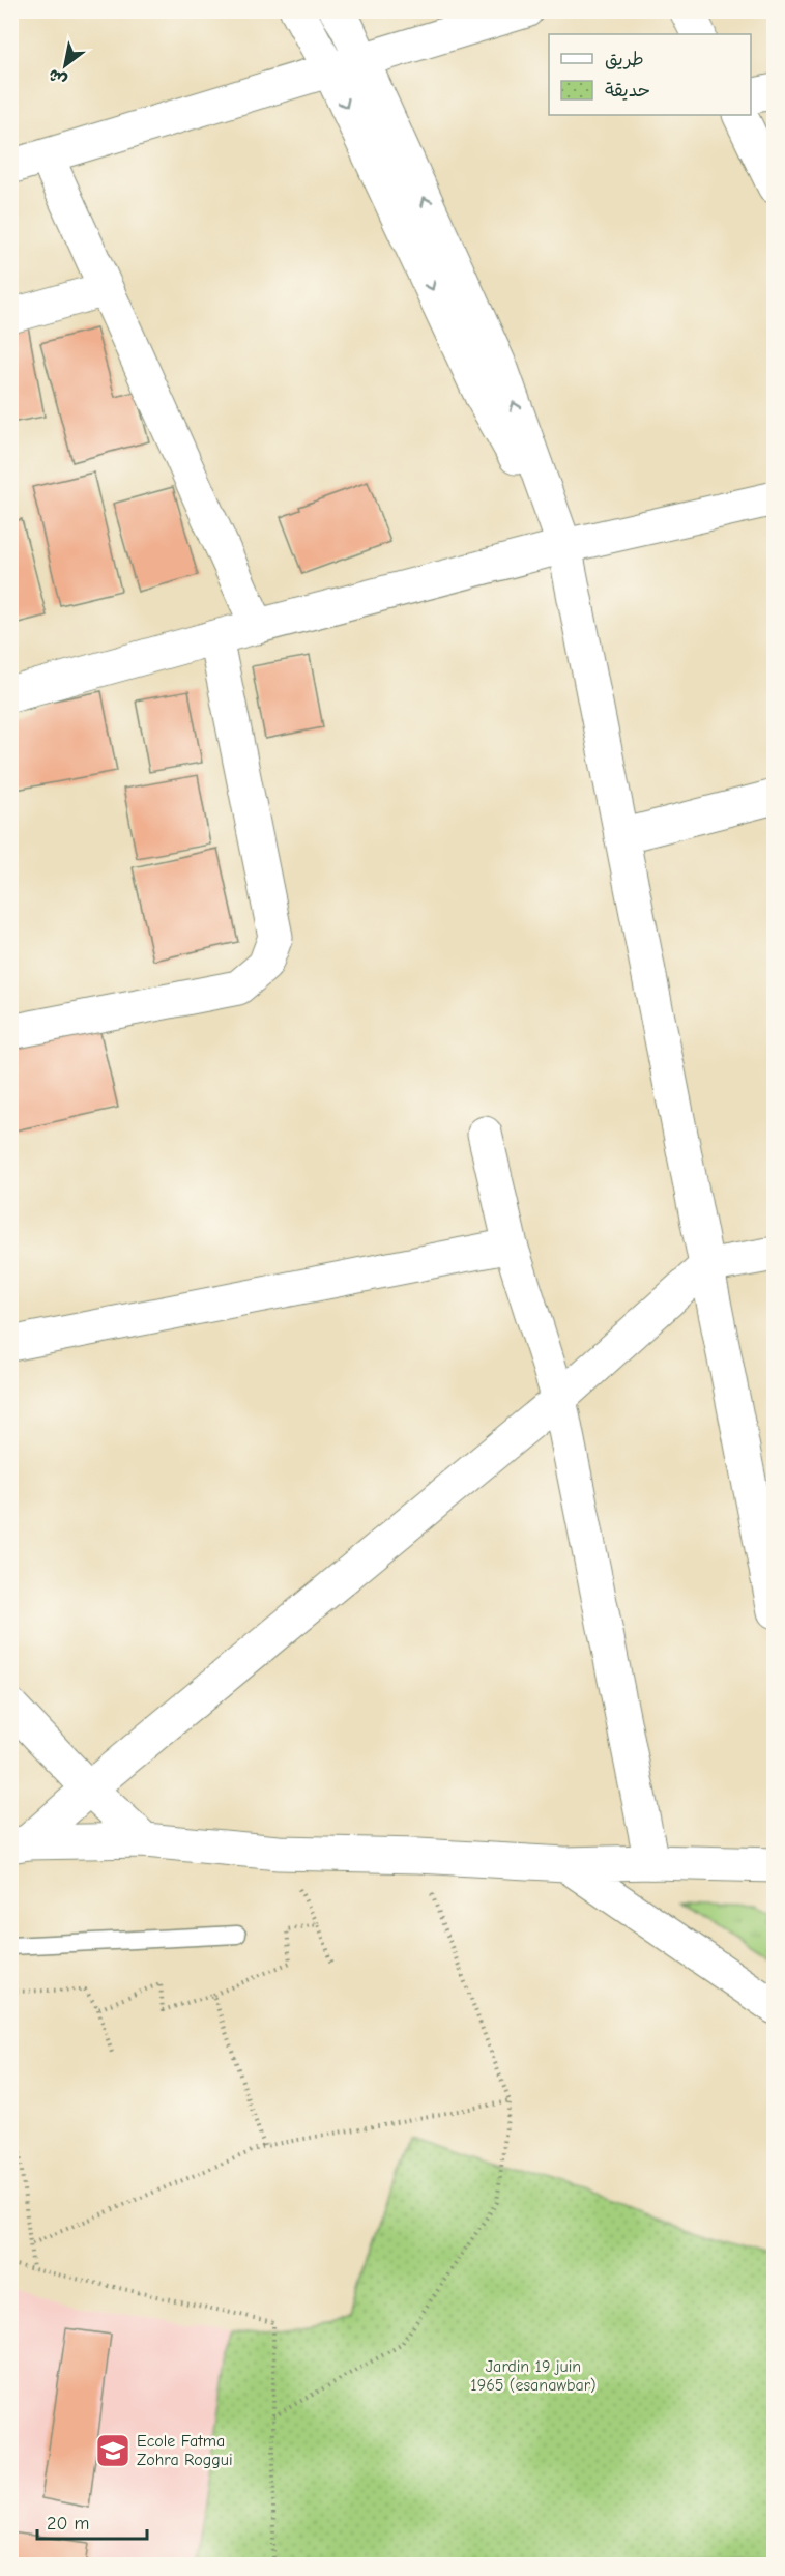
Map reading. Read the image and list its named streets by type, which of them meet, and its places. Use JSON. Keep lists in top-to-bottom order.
{
  "parks": ["Jardin 19 juin 1965 (esanawbar)"],
  "places": {
    "school or university": ["Ecole Fatma Zohra Roggui"]
  },
  "legend": ["طريق", "حديقة"],
  "scale_bar": "20 m",
  "north": "bottom left"
}
